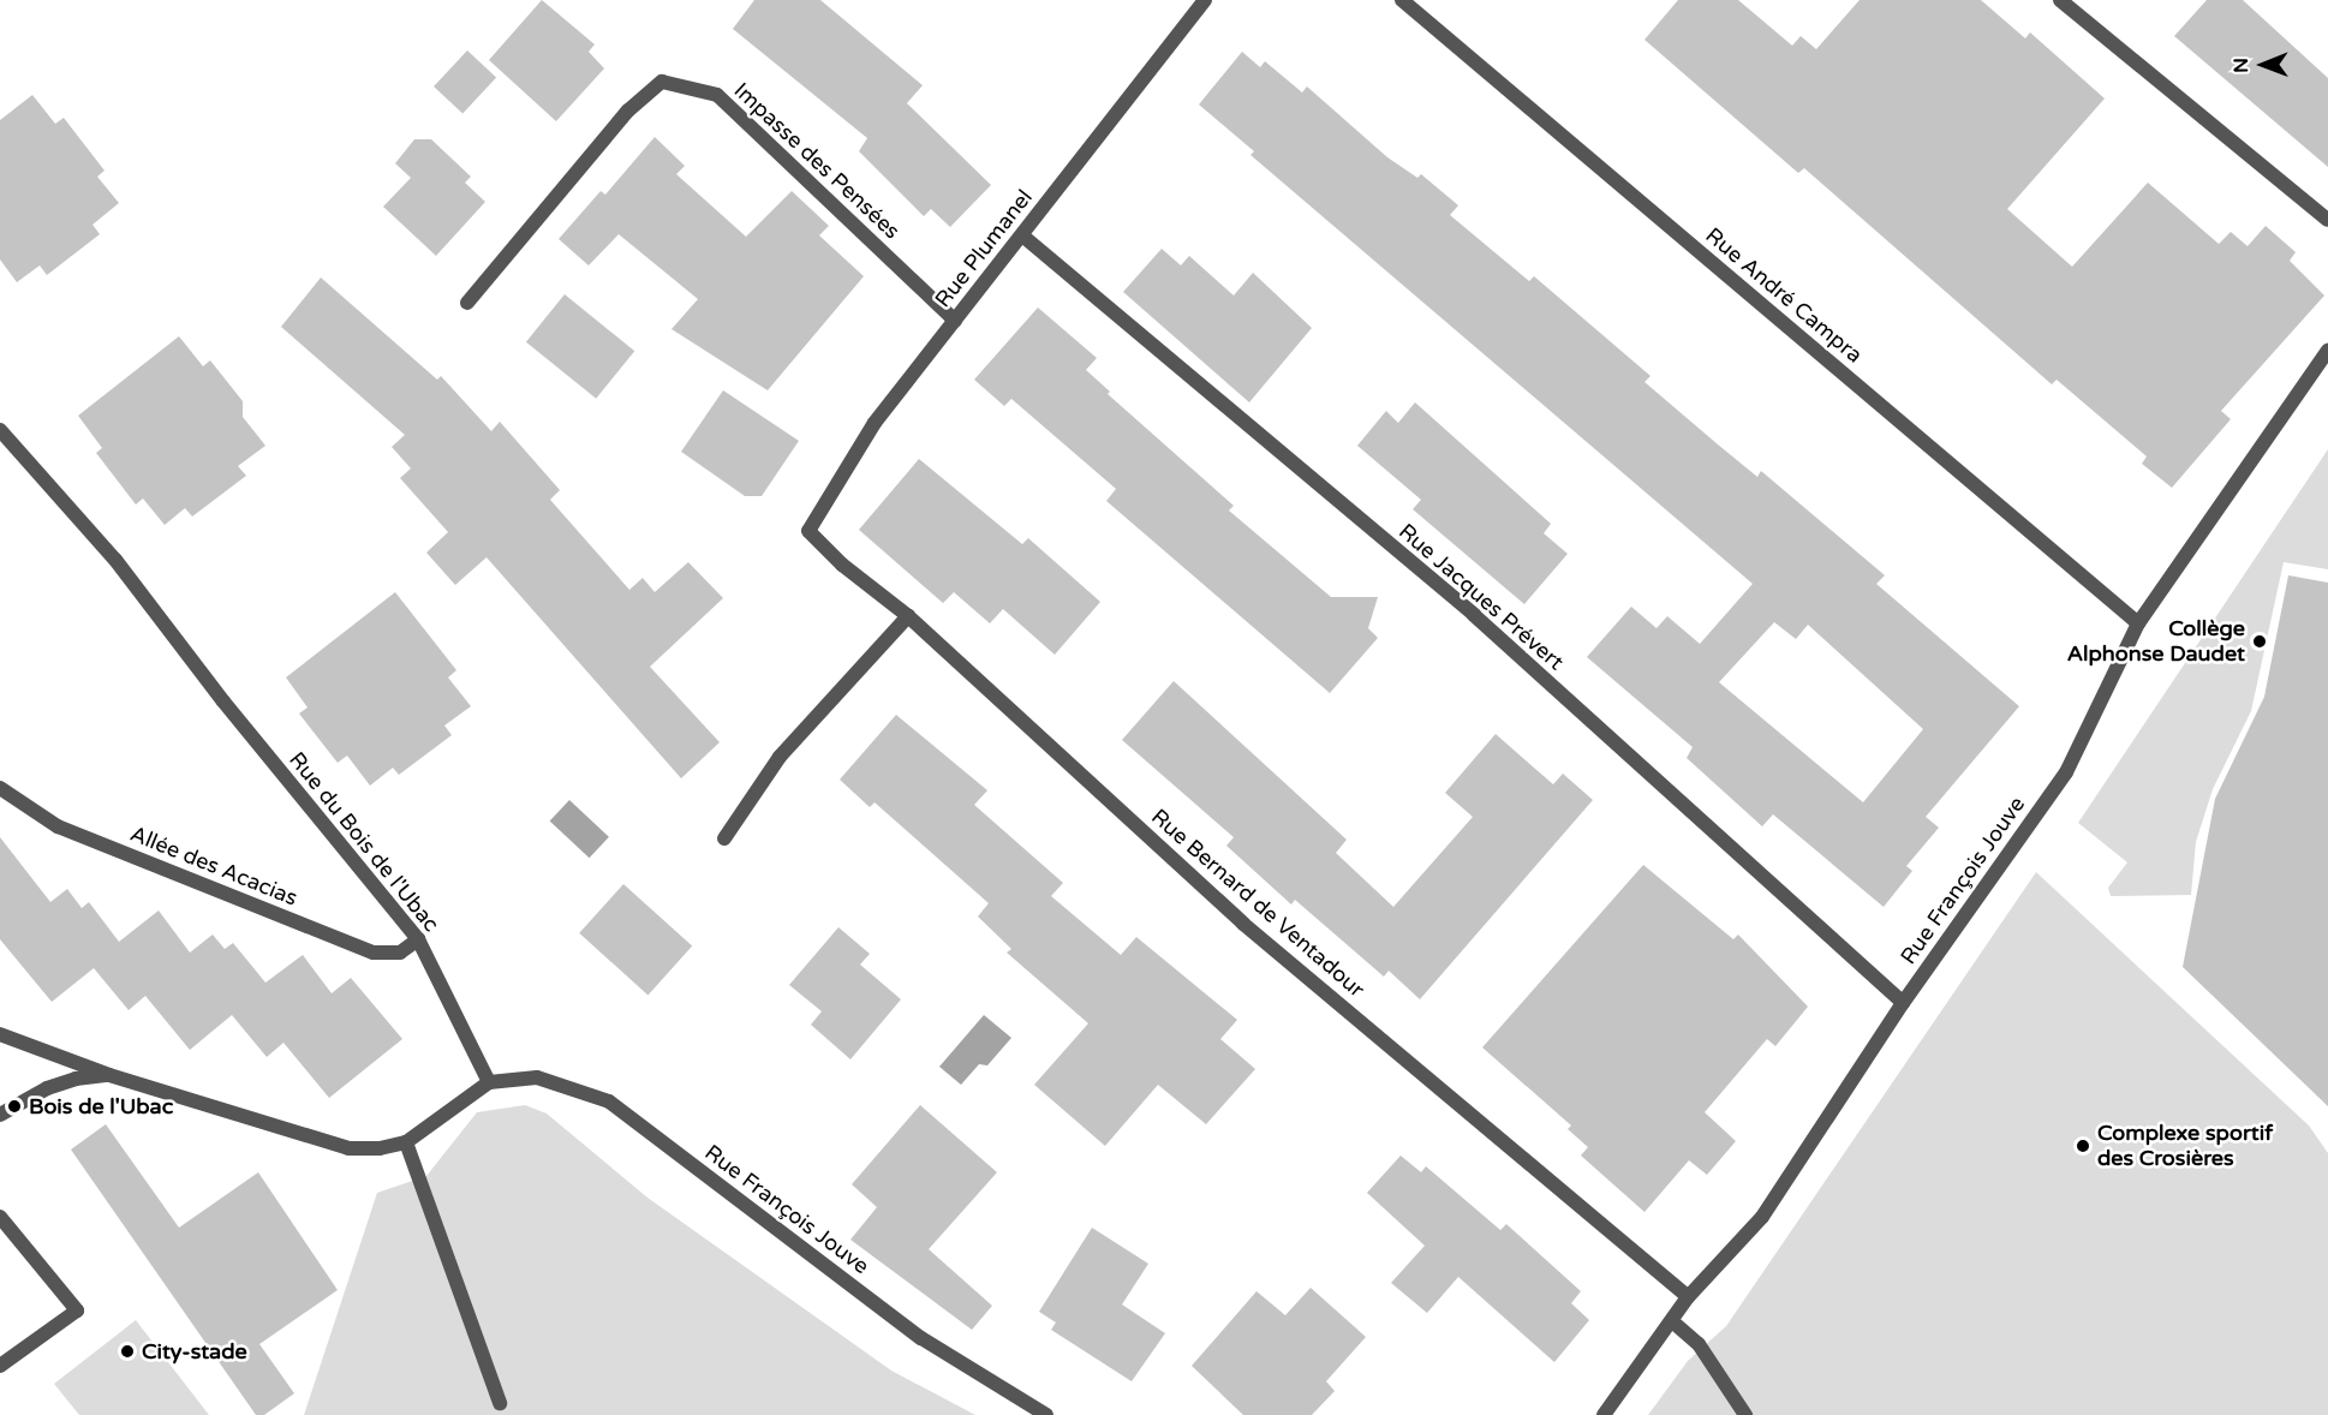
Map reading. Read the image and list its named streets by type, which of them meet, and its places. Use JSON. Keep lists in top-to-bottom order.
{
  "streets": {
    "street": [
      "Impasse des Pensées",
      "Rue Plumanel",
      "Rue André Campra",
      "Rue Jacques Prévert",
      "Rue du Bois de l'Ubac",
      "Allée des Acacias",
      "Rue François Jouve",
      "Rue Bernard de Ventadour"
    ]
  },
  "crossings": [
    ["Impasse des Pensées", "Rue Plumanel"],
    ["Rue Plumanel", "Rue Jacques Prévert"],
    ["Rue Plumanel", "Rue Bernard de Ventadour"],
    ["Rue André Campra", "Rue François Jouve"],
    ["Rue Jacques Prévert", "Rue François Jouve"],
    ["Rue du Bois de l'Ubac", "Allée des Acacias"],
    ["Rue du Bois de l'Ubac", "Rue François Jouve"],
    ["Rue François Jouve", "Rue Bernard de Ventadour"]
  ],
  "places": [
    "Collège Alphonse Daudet",
    "Bois de l'Ubac",
    "Complexe sportif des Crosières",
    "City-stade"
  ],
  "north": "left"
}
